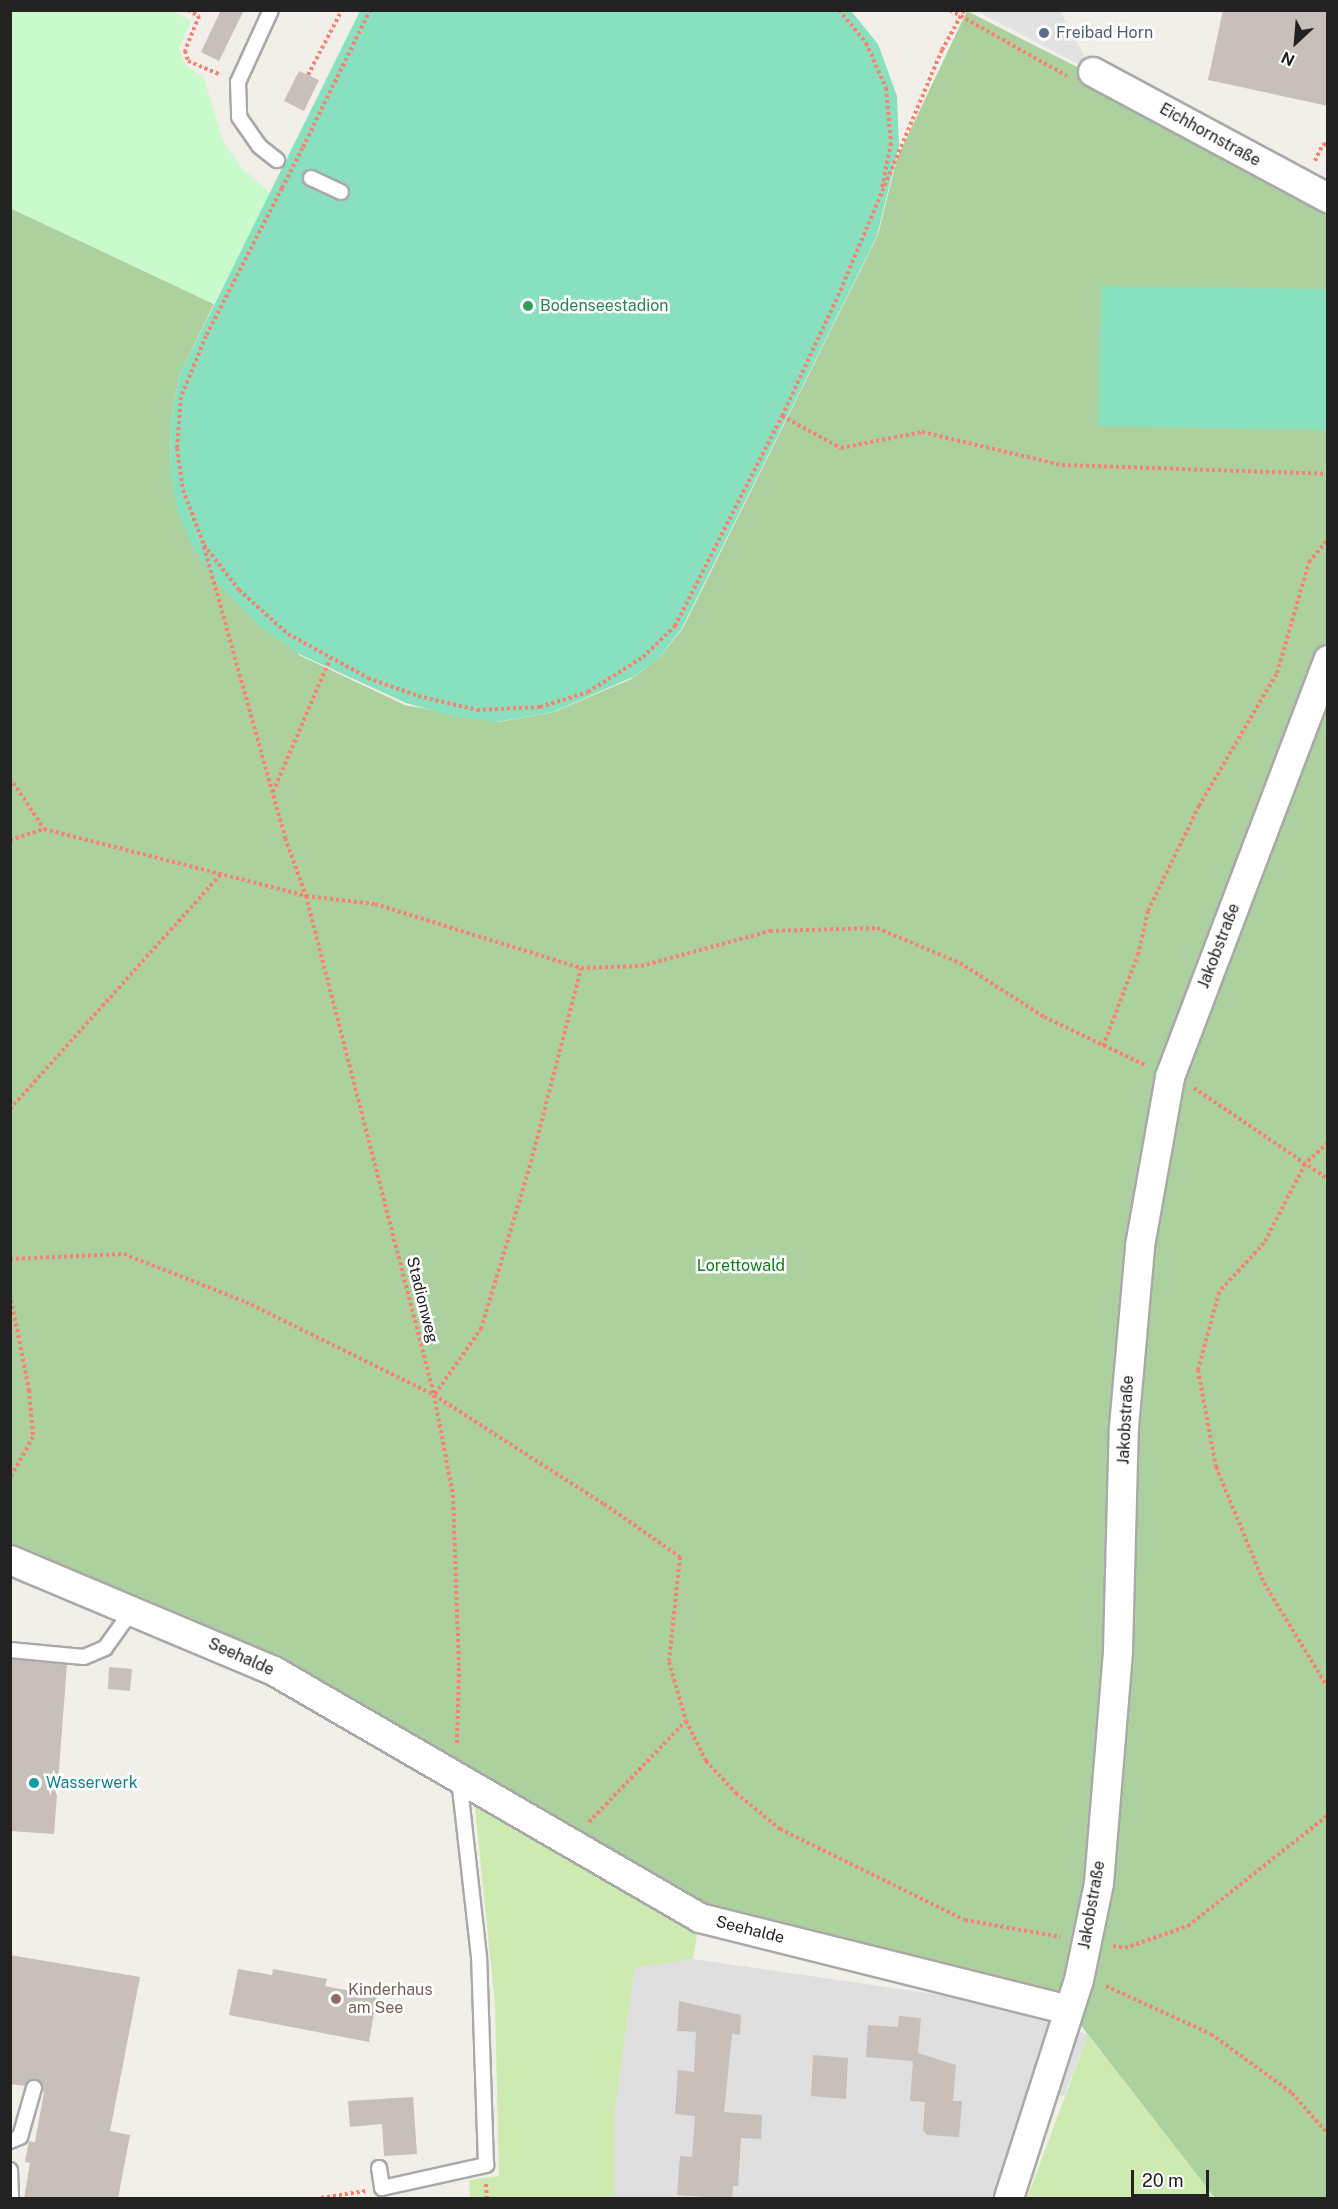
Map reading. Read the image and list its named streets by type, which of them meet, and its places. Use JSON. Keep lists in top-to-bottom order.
{
  "streets": {
    "street": ["Eichhornstraße", "Jakobstraße", "Seehalde"],
    "path": ["Stadionweg"]
  },
  "crossings": [
    ["Jakobstraße", "Seehalde"],
    ["Stadionweg", "Seehalde"]
  ],
  "parks": ["Lorettowald"],
  "places": [
    "Freibad Horn",
    "Bodenseestadion",
    "Wasserwerk",
    "Kinderhaus am See"
  ],
  "scale_bar": "20 m",
  "north": "bottom left"
}
